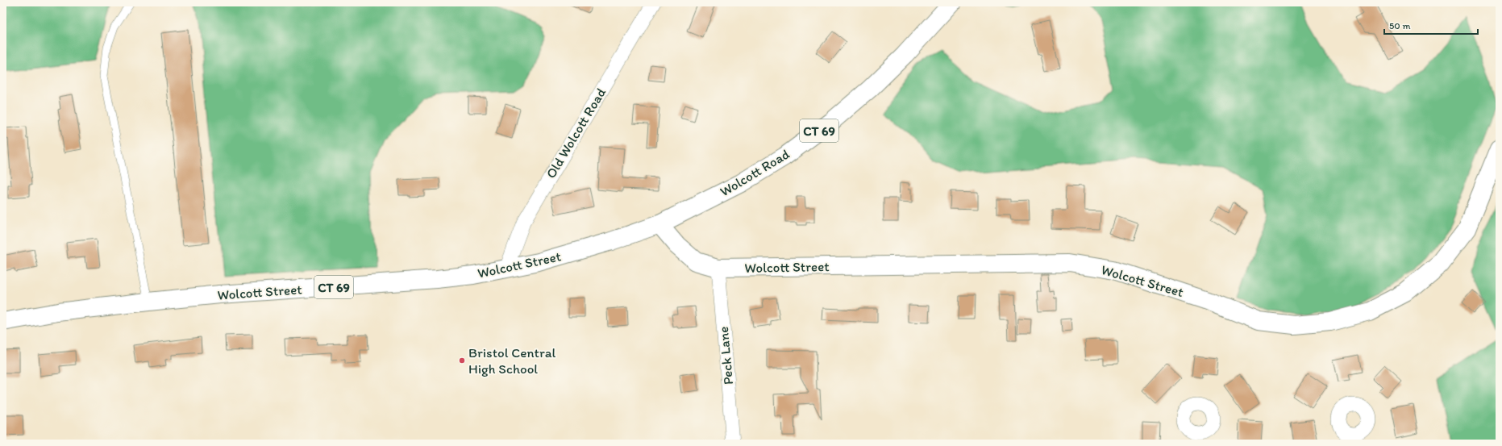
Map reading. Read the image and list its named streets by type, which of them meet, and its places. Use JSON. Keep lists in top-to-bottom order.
{
  "streets": {
    "main road": ["CT 69", "Wolcott Road", "Wolcott Street"],
    "street": ["Old Wolcott Road", "Peck Lane"]
  },
  "crossings": [
    ["Old Wolcott Road", "Wolcott Street"],
    ["Wolcott Road", "Wolcott Street"],
    ["Wolcott Street", "Peck Lane"]
  ],
  "places": ["Bristol Central High School"],
  "scale_bar": "50 m"
}
